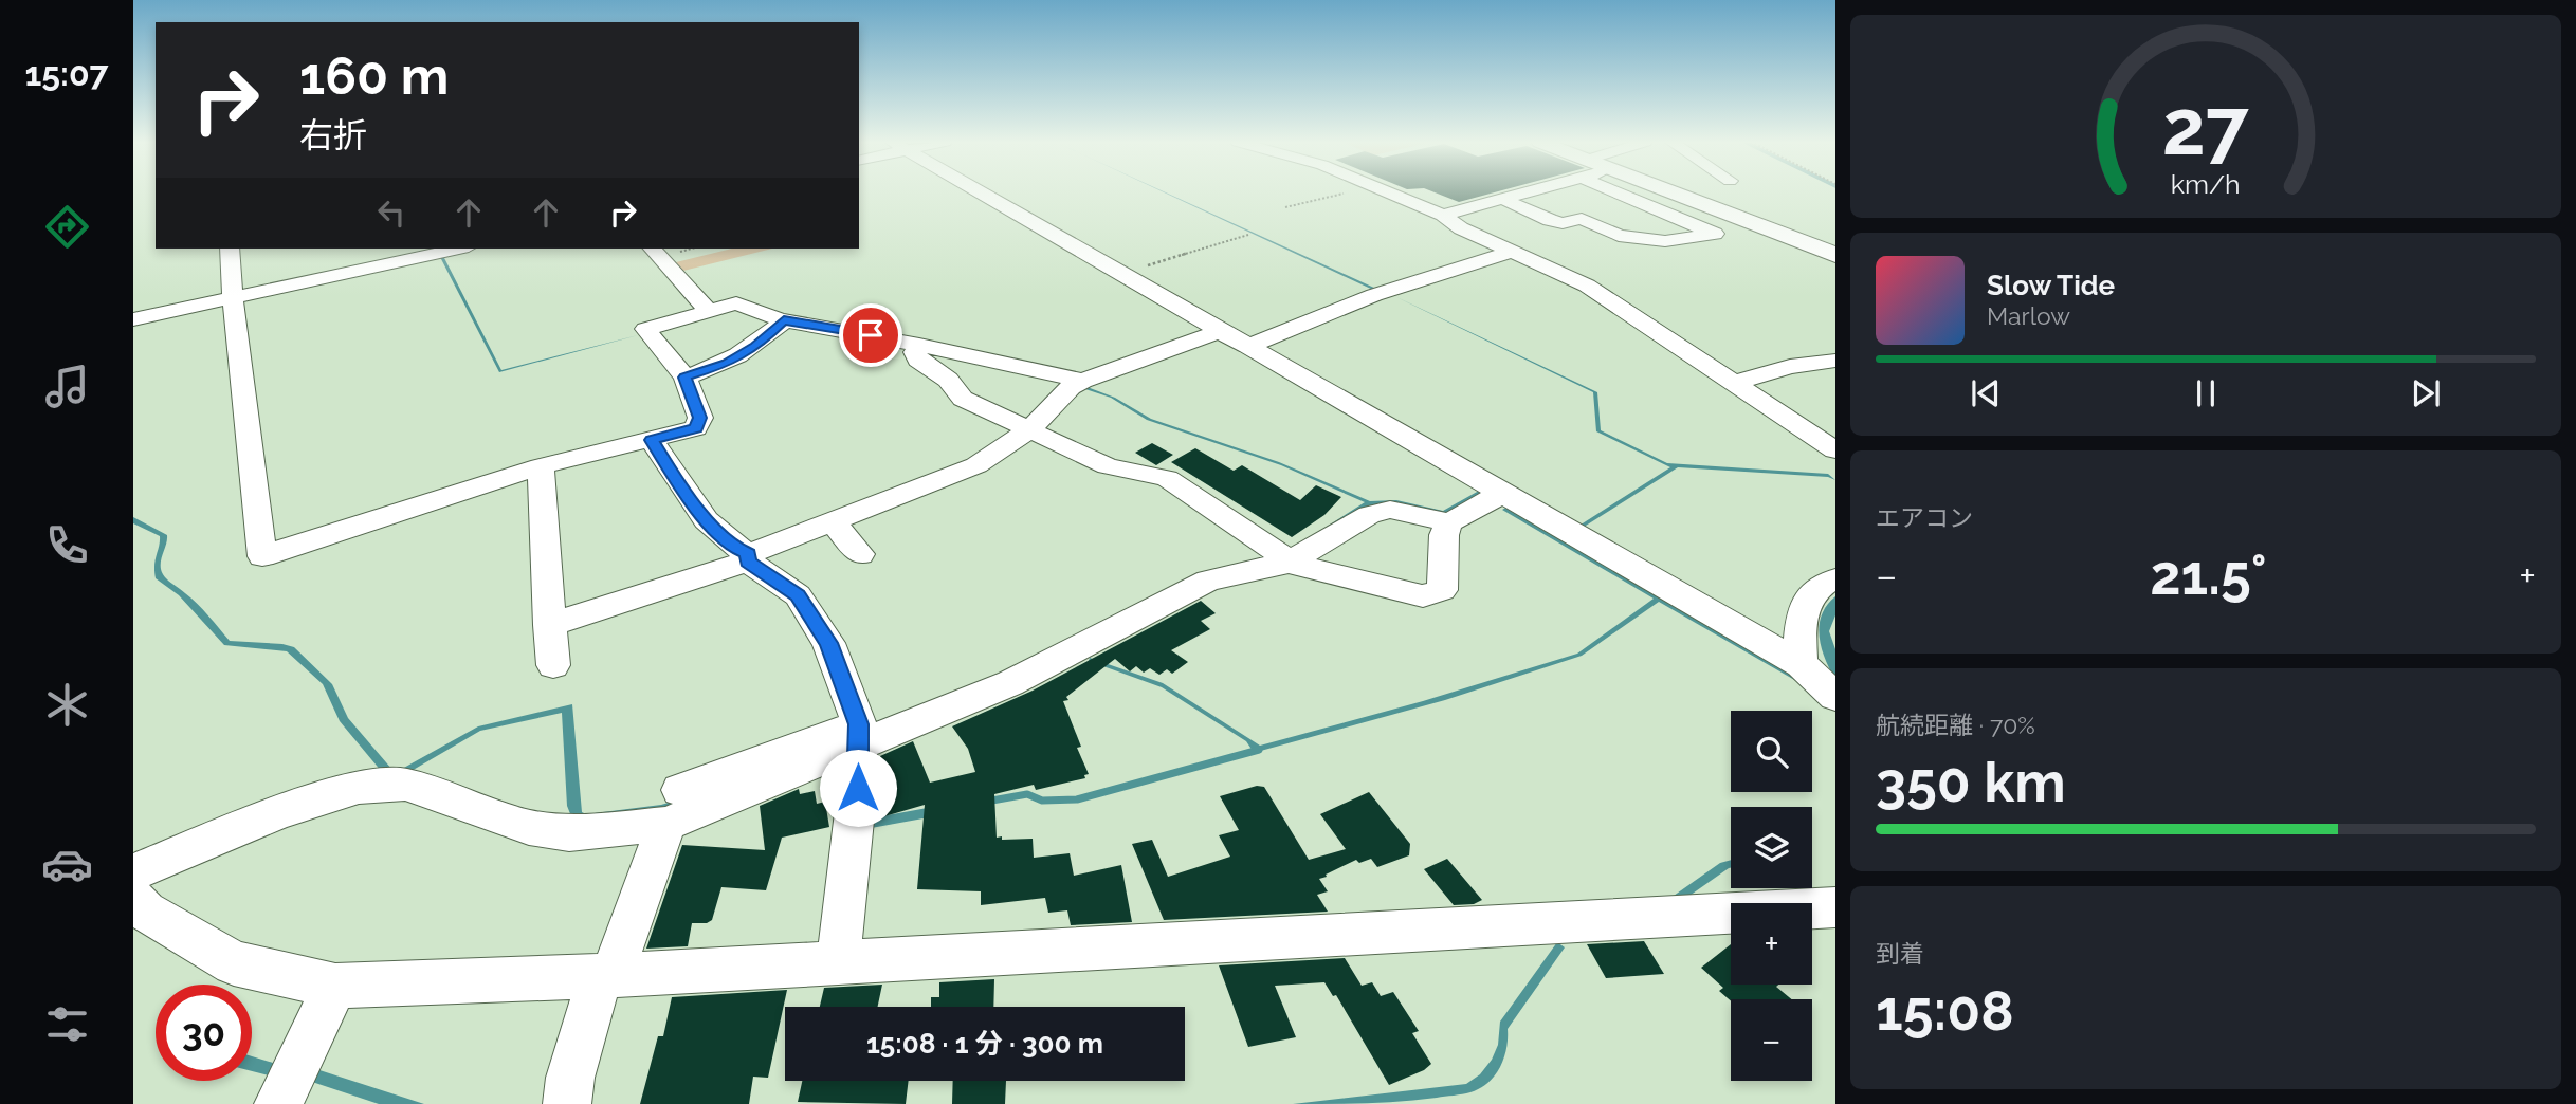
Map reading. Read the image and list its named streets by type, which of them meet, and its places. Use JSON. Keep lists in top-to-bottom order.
{
  "page": {
    "tabs": "15:07",
    "turn": ["160 m", "右折"],
    "song": ["Slow Tide", "Marlow"],
    "tile": [
      "エアコン",
      ["航続距離 · 70%", "350 km"],
      ["到着", "15:08"]
    ],
    "heat": ["−", "21.5°", "+"],
    "map_buttons": ["+", "−"],
    "limit": "30",
    "trip": "15:08 · 1 分 · 300 m",
    "gauge": ["27", "km/h"]
  }
}
